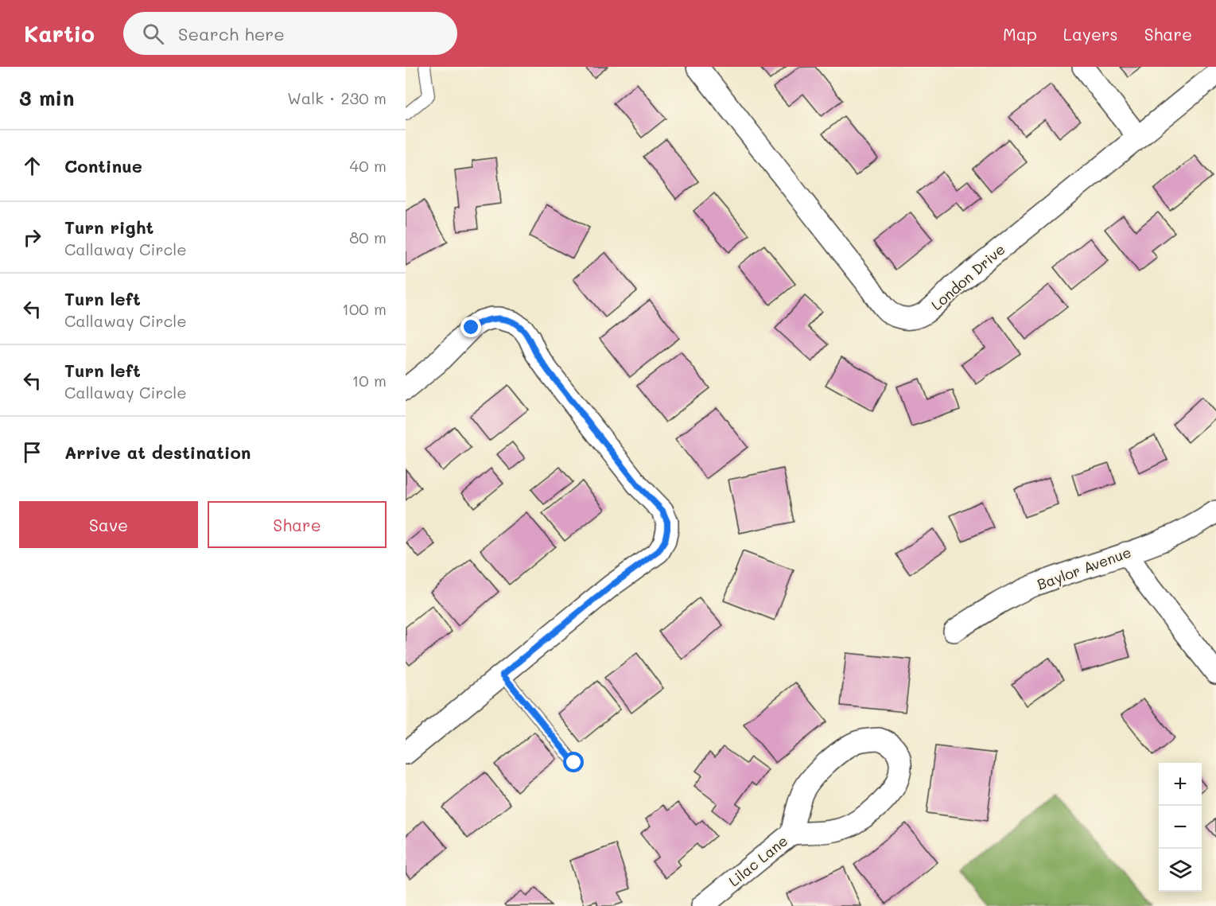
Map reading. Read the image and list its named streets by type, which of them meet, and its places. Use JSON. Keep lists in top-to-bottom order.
{
  "streets": {
    "street": ["London Drive", "Baylor Avenue", "Lilac Lane"]
  },
  "page": {
    "header": "Kartio",
    "search": "Search here",
    "nav": ["Map", "Layers", "Share"],
    "heading": ["3 min", "Walk · 230 m"],
    "list": [
      ["Continue", "40 m"],
      ["Turn right", "Callaway Circle", "80 m"],
      ["Turn left", "Callaway Circle", "100 m"],
      ["Turn left", "Callaway Circle", "10 m"],
      "Arrive at destination"
    ],
    "buttons": ["Save", "Share"],
    "map_buttons": ["+", "−"]
  }
}
